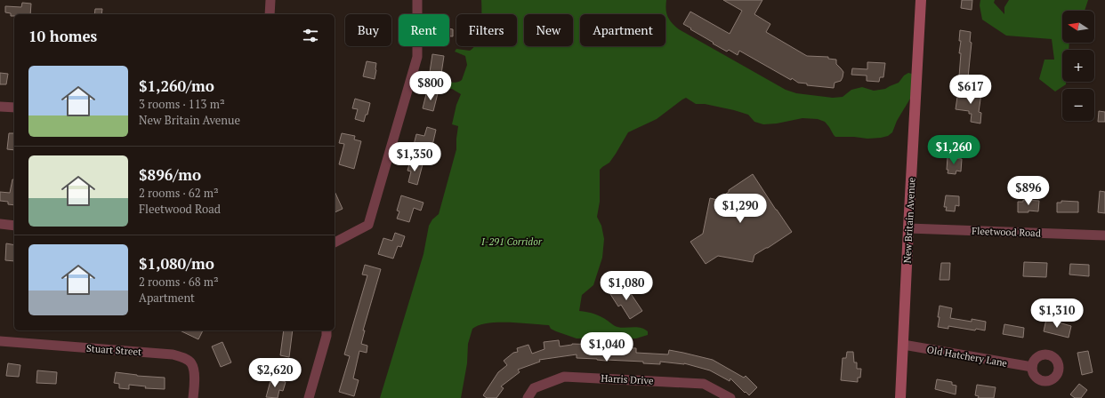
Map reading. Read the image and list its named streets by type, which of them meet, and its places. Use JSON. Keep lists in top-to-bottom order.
{
  "streets": {
    "main road": ["New Britain Avenue"],
    "street": [
      "Fleetwood Road",
      "Stuart Street",
      "Old Hatchery Lane",
      "Harris Drive"
    ]
  },
  "crossings": [
    ["New Britain Avenue", "Fleetwood Road"],
    ["New Britain Avenue", "Old Hatchery Lane"]
  ],
  "parks": ["I-291 Corridor"],
  "north": "left",
  "page": {
    "map_buttons": ["+", "−"],
    "chip": [
      "Buy",
      "Rent",
      "Filters",
      "New",
      "Apartment"
    ],
    "heading": "10 homes",
    "list": [
      {
        "name": "$1,260/mo",
        "note": "3 rooms · 113 m² · New Britain Avenue"
      },
      {
        "name": "$896/mo",
        "note": "2 rooms · 62 m² · Fleetwood Road"
      },
      {
        "name": "$1,080/mo",
        "note": "2 rooms · 68 m² · Apartment"
      }
    ],
    "price": [
      "$800",
      "$617",
      "$1,260",
      "$1,350",
      "$896",
      "$1,290",
      "$1,080",
      "$1,310",
      "$1,040",
      "$2,620"
    ]
  }
}
